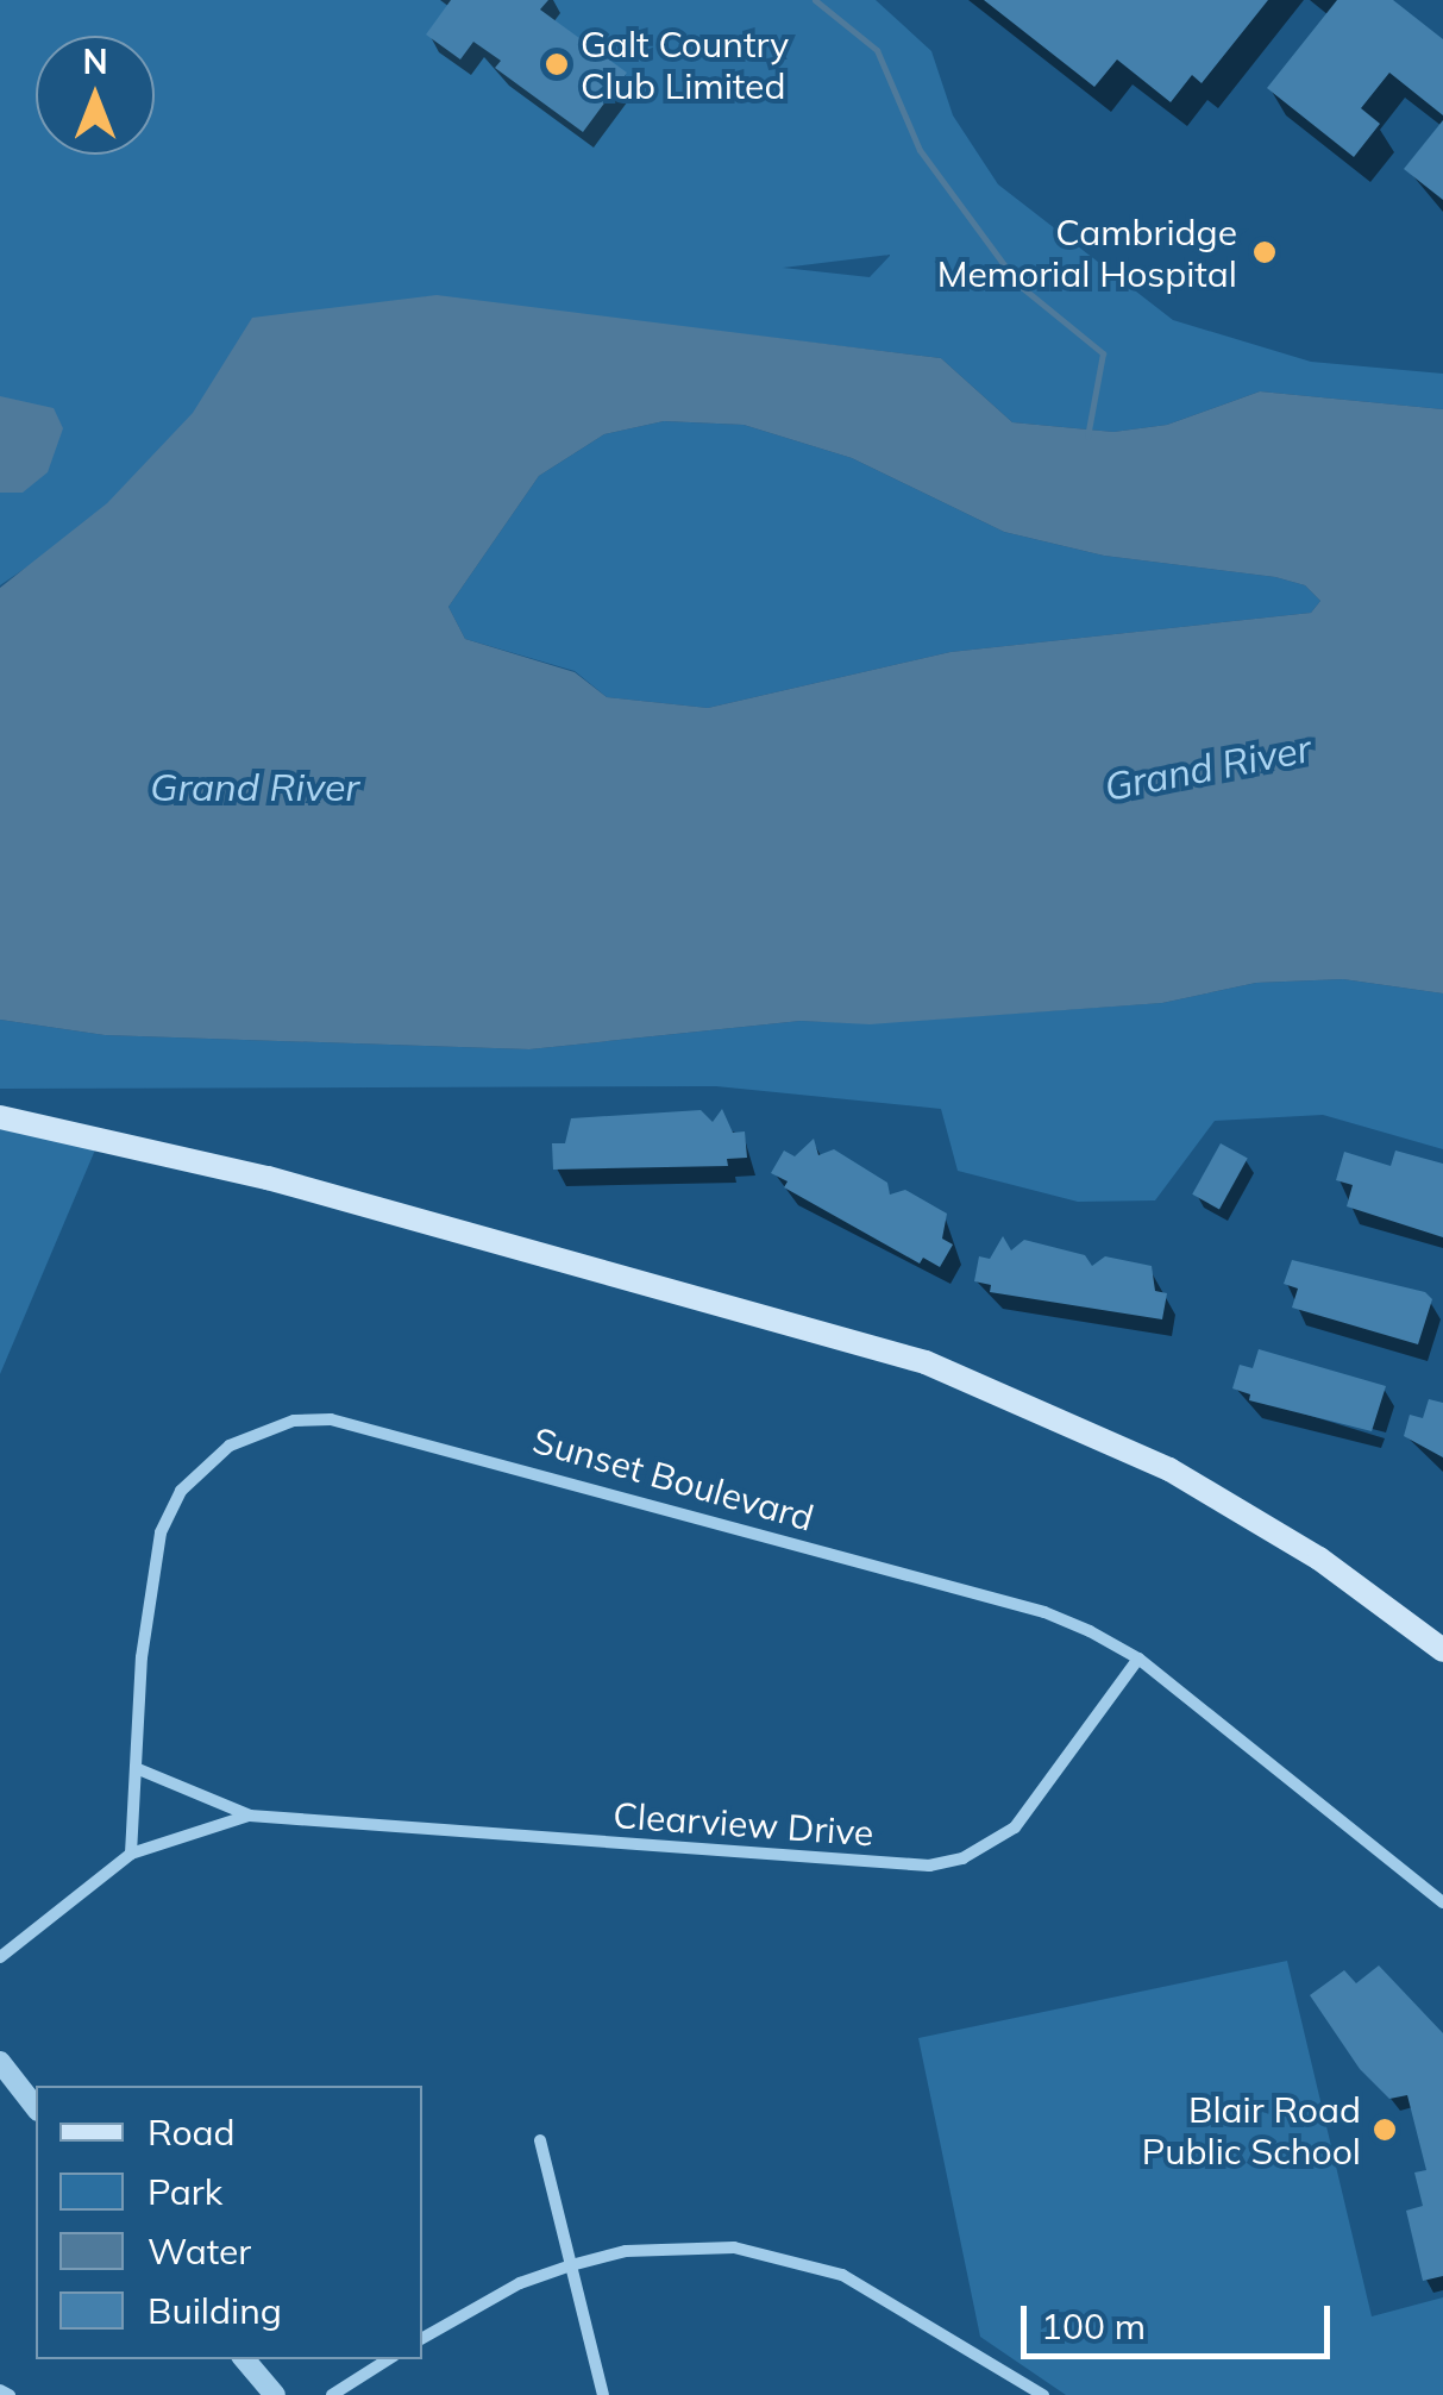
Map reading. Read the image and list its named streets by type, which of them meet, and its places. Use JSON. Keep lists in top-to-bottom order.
{
  "streets": {
    "street": ["Sunset Boulevard", "Clearview Drive"]
  },
  "crossings": [
    ["Sunset Boulevard", "Clearview Drive"]
  ],
  "water": ["Grand River"],
  "places": ["Galt Country Club Limited", "Cambridge Memorial Hospital", "Blair Road Public School"],
  "legend": [
    "Road",
    "Park",
    "Water",
    "Building"
  ],
  "scale_bar": "100 m",
  "north": "top"
}
